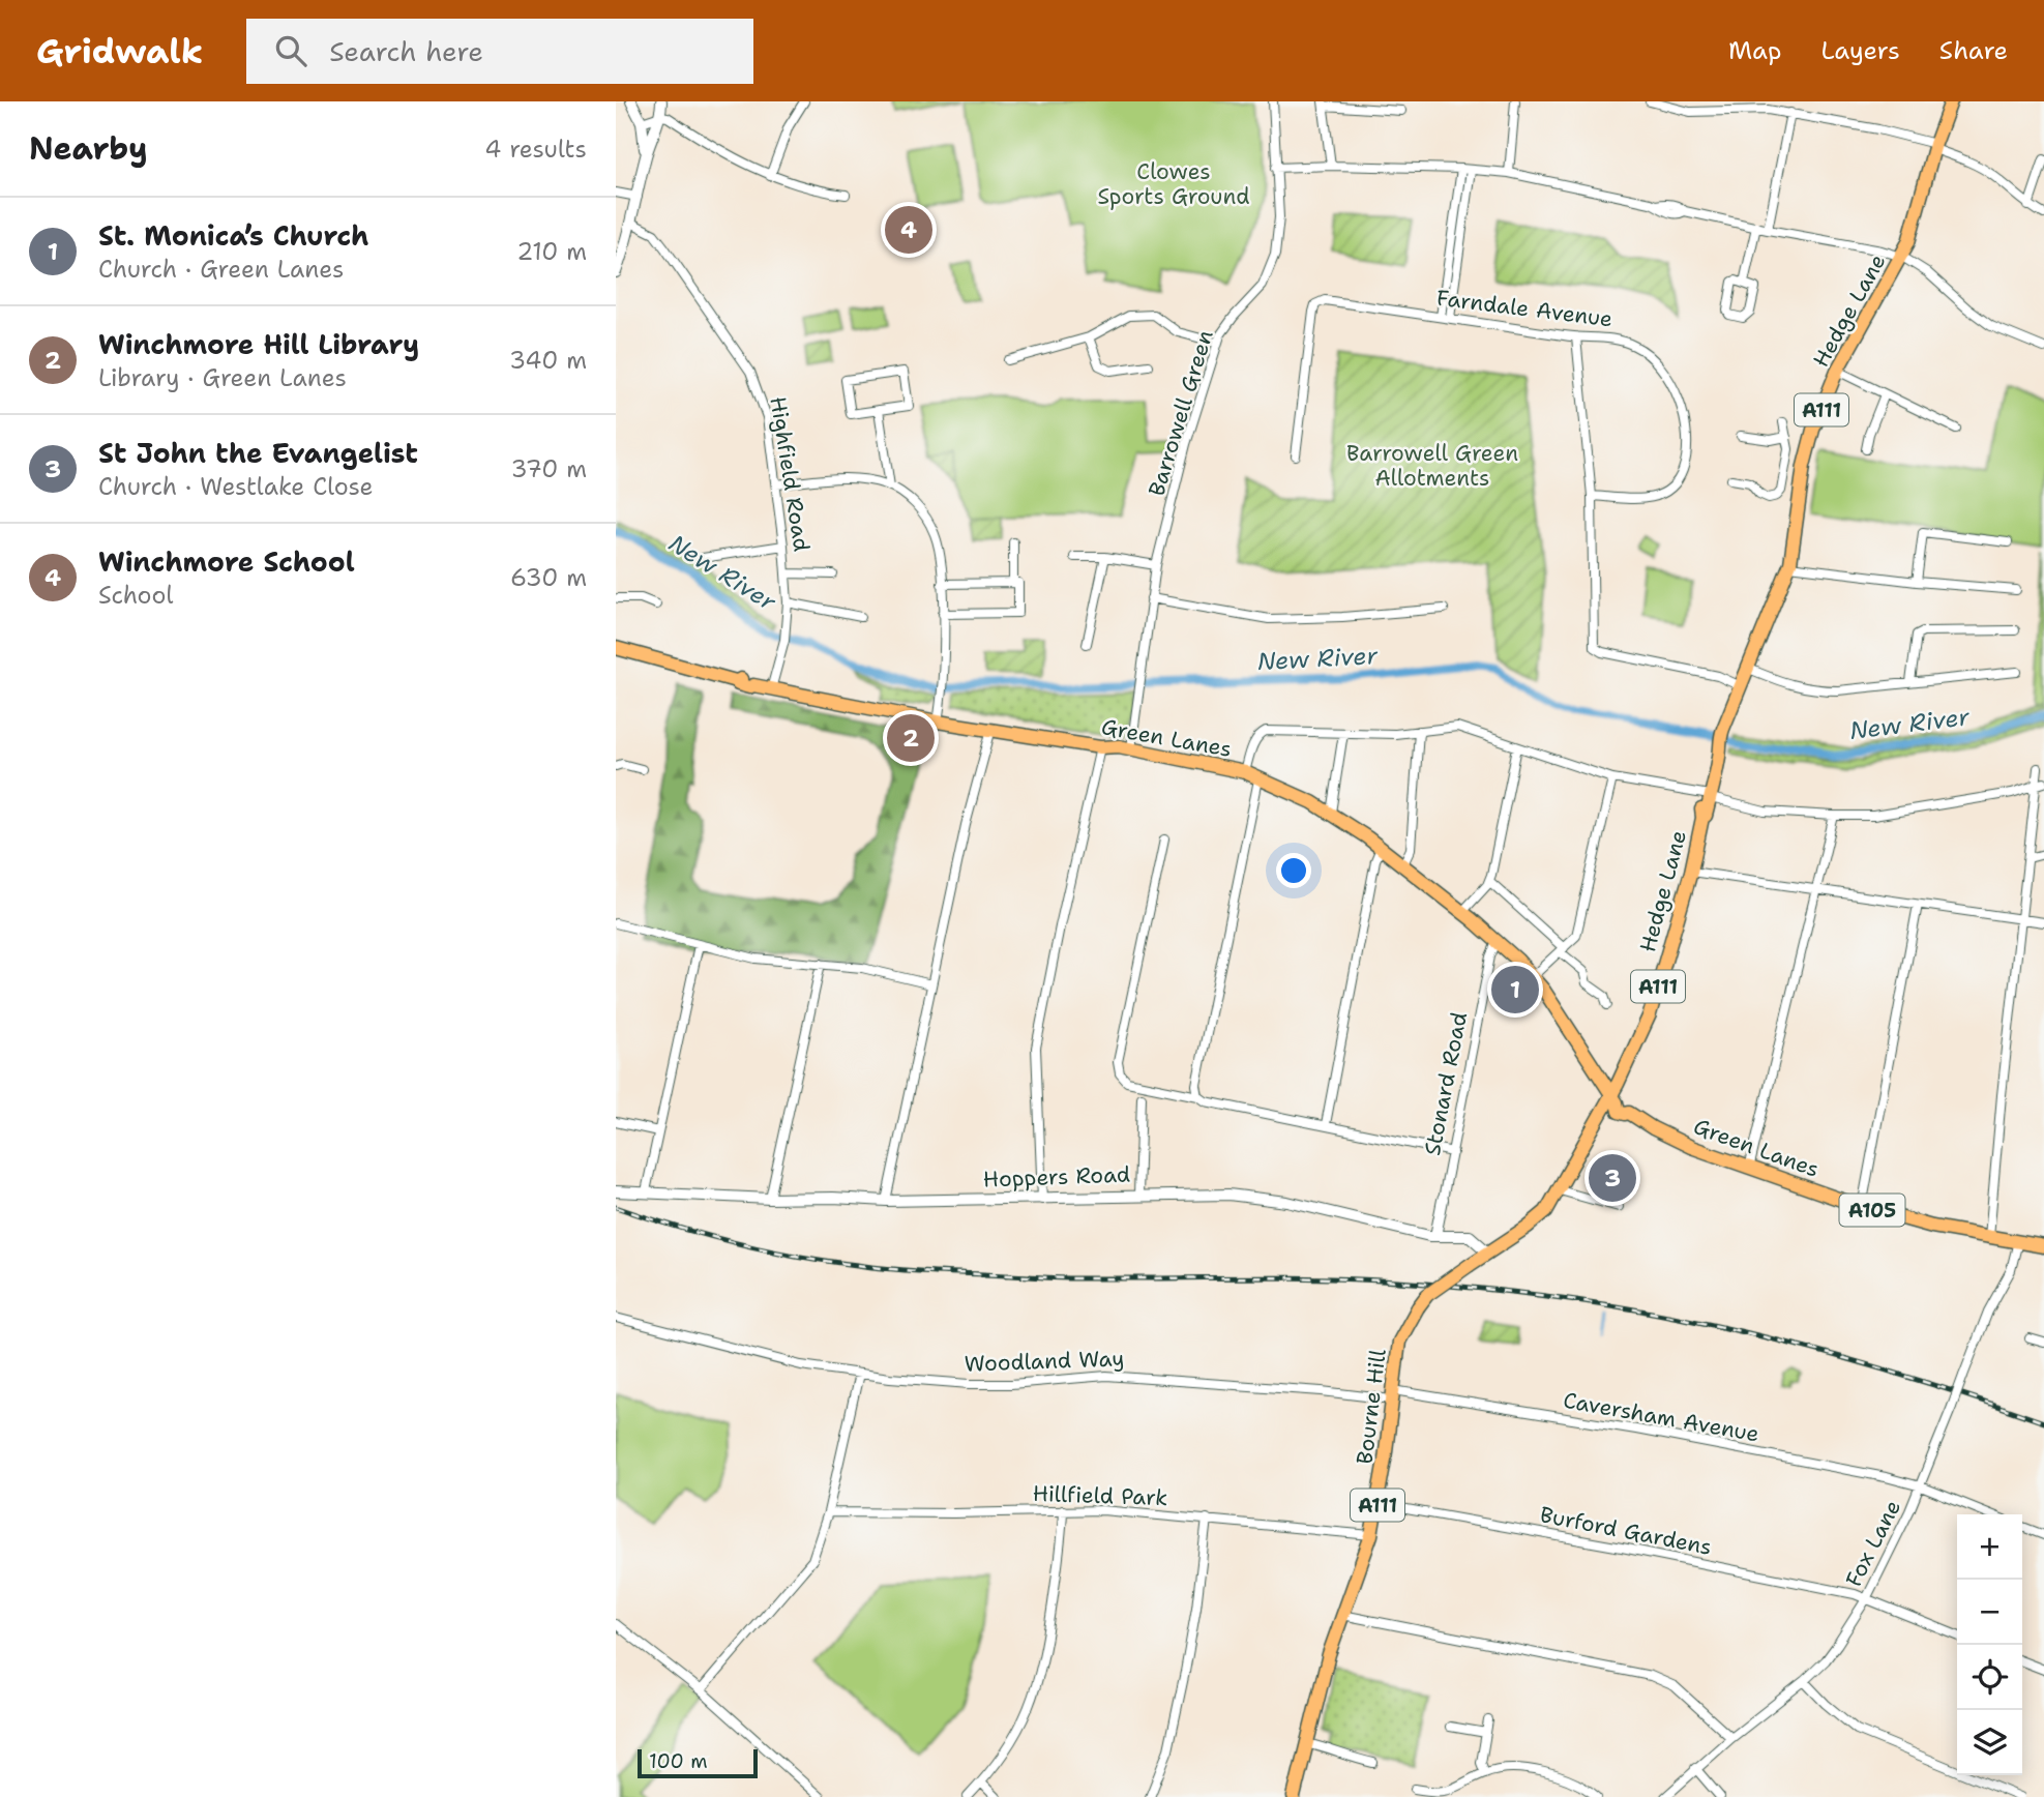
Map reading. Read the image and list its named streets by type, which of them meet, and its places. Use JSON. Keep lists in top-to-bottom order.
{
  "streets": {
    "main road": [
      "Hedge Lane",
      "A111",
      "Green Lanes",
      "A105",
      "Bourne Hill"
    ],
    "street": [
      "Farndale Avenue",
      "Barrowell Green",
      "Highfield Road",
      "Stonard Road",
      "Hoppers Road",
      "Woodland Way",
      "Caversham Avenue",
      "Hillfield Park",
      "Burford Gardens",
      "Fox Lane"
    ]
  },
  "crossings": [
    ["Hedge Lane", "Green Lanes"],
    ["Hedge Lane", "Bourne Hill"],
    ["Barrowell Green", "Green Lanes"],
    ["Highfield Road", "Green Lanes"],
    ["Green Lanes", "Stonard Road"],
    ["Green Lanes", "Bourne Hill"],
    ["Green Lanes", "Fox Lane"],
    ["Stonard Road", "Hoppers Road"],
    ["Hoppers Road", "Bourne Hill"],
    ["Woodland Way", "Bourne Hill"],
    ["Woodland Way", "Caversham Avenue"],
    ["Bourne Hill", "Caversham Avenue"],
    ["Bourne Hill", "Hillfield Park"],
    ["Bourne Hill", "Burford Gardens"],
    ["Caversham Avenue", "Fox Lane"],
    ["Burford Gardens", "Fox Lane"]
  ],
  "water": ["New River"],
  "parks": ["Clowes Sports Ground", "Barrowell Green Allotments"],
  "scale_bar": "100 m",
  "page": {
    "header": "Gridwalk",
    "search": "Search here",
    "nav": ["Map", "Layers", "Share"],
    "heading": ["Nearby", "4 results"],
    "list": [
      {
        "mark": "1",
        "name": "St. Monica’s Church",
        "note": "Church · Green Lanes",
        "value": "210 m"
      },
      {
        "mark": "2",
        "name": "Winchmore Hill Library",
        "note": "Library · Green Lanes",
        "value": "340 m"
      },
      {
        "mark": "3",
        "name": "St John the Evangelist",
        "note": "Church · Westlake Close",
        "value": "370 m"
      },
      {
        "mark": "4",
        "name": "Winchmore School",
        "note": "School",
        "value": "630 m"
      }
    ],
    "pins": [
      "4",
      "2",
      "1",
      "3"
    ],
    "map_buttons": ["+", "−"],
    "scale": "100 m"
  }
}
